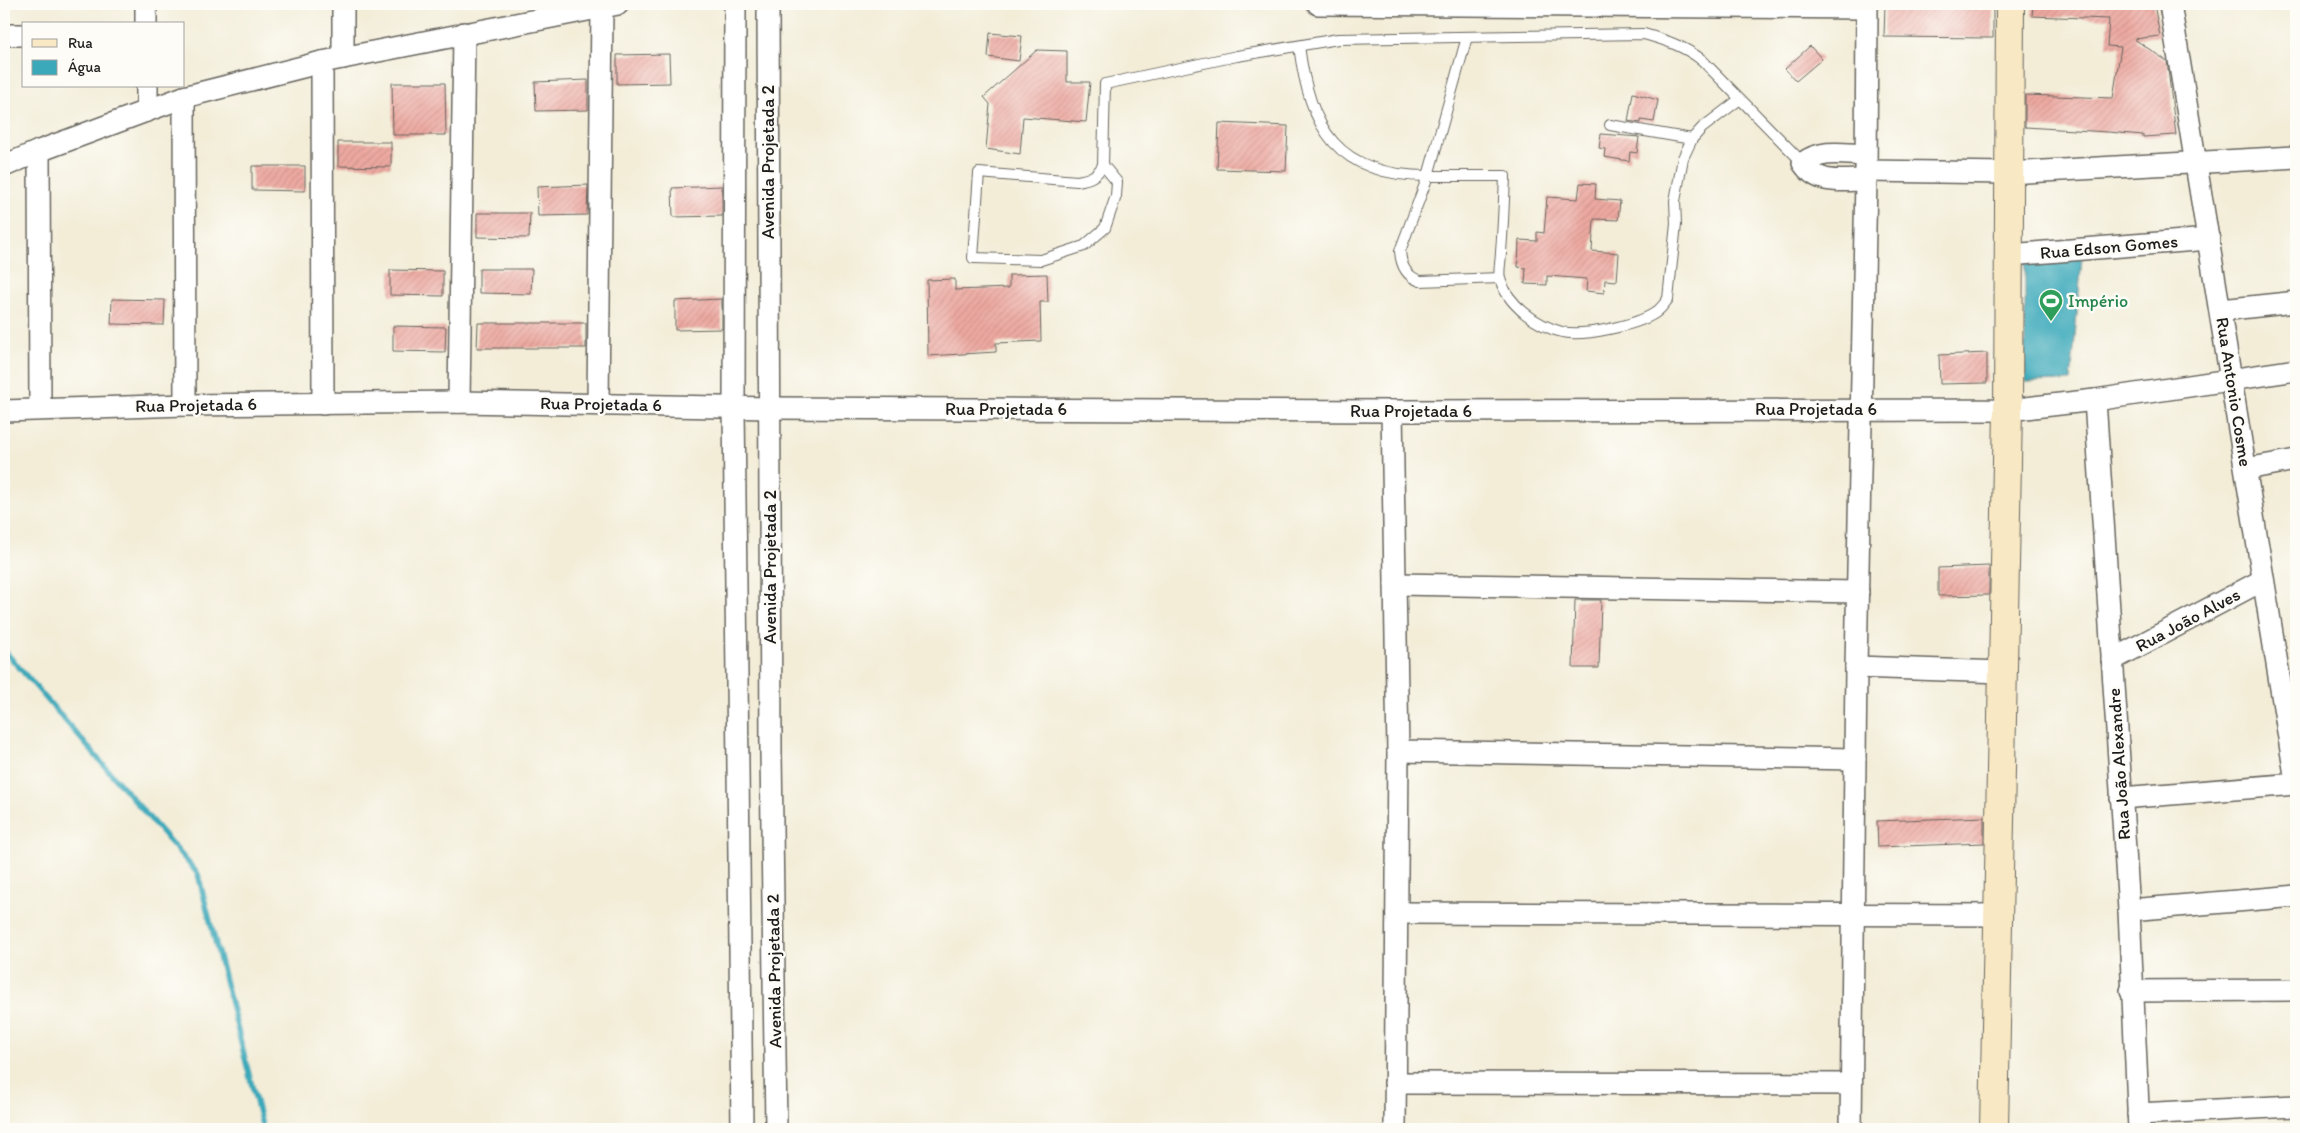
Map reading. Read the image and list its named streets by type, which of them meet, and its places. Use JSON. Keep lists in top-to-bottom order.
{
  "streets": {
    "street": [
      "Avenida Projetada 2",
      "Rua Edson Gomes",
      "Rua Antonio Cosme",
      "Rua Projetada 6",
      "Rua João Alves",
      "Rua João Alexandre"
    ]
  },
  "crossings": [
    ["Avenida Projetada 2", "Rua Projetada 6"],
    ["Rua Edson Gomes", "Rua Antonio Cosme"],
    ["Rua Antonio Cosme", "Rua Projetada 6"],
    ["Rua Antonio Cosme", "Rua João Alves"],
    ["Rua Projetada 6", "Rua João Alexandre"],
    ["Rua João Alves", "Rua João Alexandre"]
  ],
  "places": {
    "sports": ["Império"]
  },
  "legend": ["Rua", "Água"]
}
